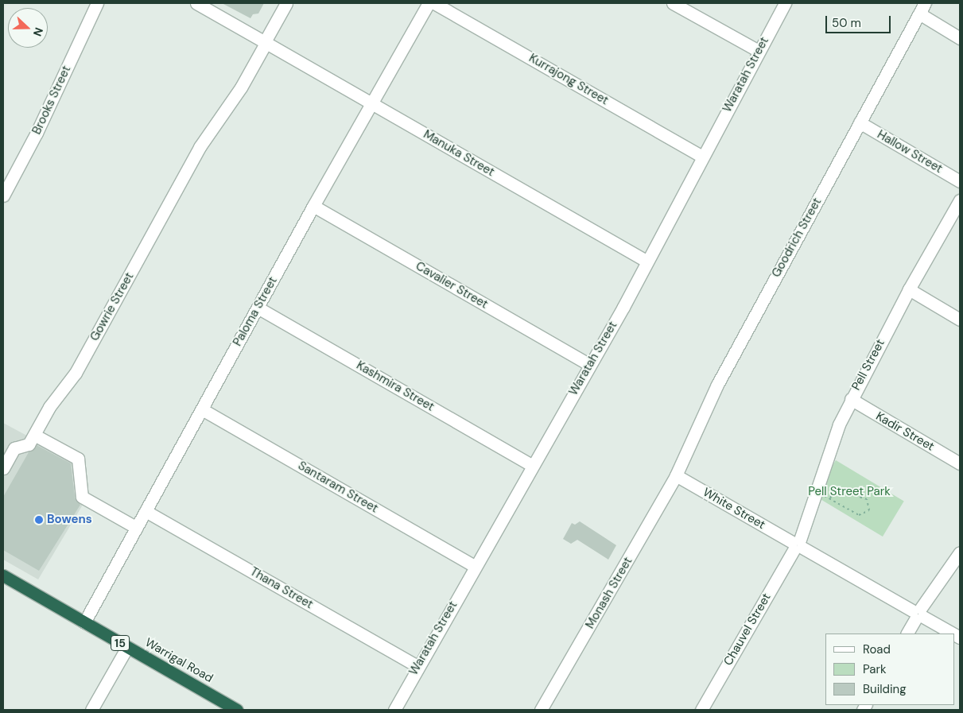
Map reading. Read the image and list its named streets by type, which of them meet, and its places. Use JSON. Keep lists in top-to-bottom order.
{
  "streets": {
    "highway": ["15", "Warrigal Road"],
    "street": [
      "Waratah Street",
      "Kurrajong Street",
      "Brooks Street",
      "Hallow Street",
      "Manuka Street",
      "Goodrich Street",
      "Cavalier Street",
      "Gowrie Street",
      "Paloma Street",
      "Pell Street",
      "Kashmira Street",
      "Kadir Street",
      "Santaram Street",
      "White Street",
      "Thana Street",
      "Monash Street",
      "Chauvel Street"
    ]
  },
  "crossings": [
    ["Waratah Street", "Kurrajong Street"],
    ["Waratah Street", "Manuka Street"],
    ["Waratah Street", "Cavalier Street"],
    ["Waratah Street", "Kashmira Street"],
    ["Waratah Street", "Santaram Street"],
    ["Waratah Street", "Thana Street"],
    ["Hallow Street", "Goodrich Street"],
    ["Manuka Street", "Gowrie Street"],
    ["Manuka Street", "Paloma Street"],
    ["Goodrich Street", "White Street"],
    ["Goodrich Street", "Monash Street"],
    ["Cavalier Street", "Paloma Street"],
    ["Paloma Street", "Kashmira Street"],
    ["Paloma Street", "Santaram Street"],
    ["Paloma Street", "Thana Street"],
    ["Paloma Street", "Warrigal Road"],
    ["Pell Street", "Kadir Street"],
    ["Pell Street", "White Street"],
    ["Pell Street", "Chauvel Street"],
    ["White Street", "Monash Street"],
    ["White Street", "Chauvel Street"]
  ],
  "parks": ["Pell Street Park"],
  "places": ["Bowens"],
  "legend": ["Road", "Park", "Building"],
  "scale_bar": "50 m",
  "north": "right"
}
